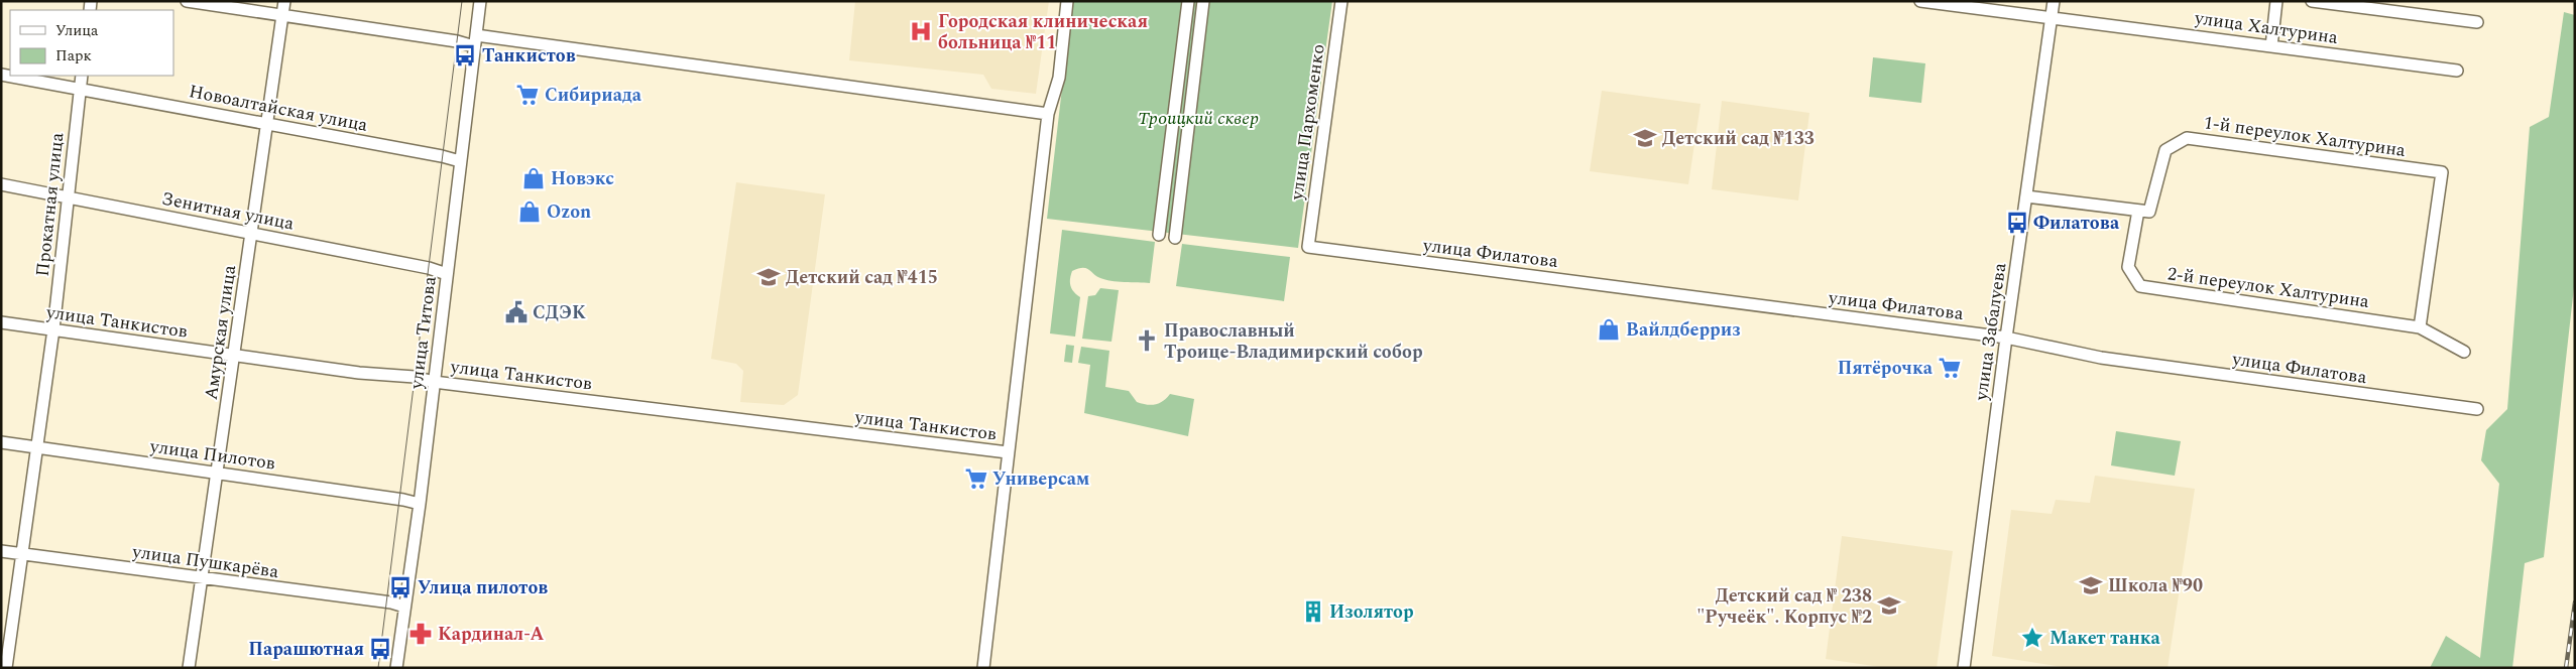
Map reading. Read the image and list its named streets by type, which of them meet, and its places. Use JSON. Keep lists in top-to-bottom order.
{
  "streets": {
    "street": [
      "улица Халтурина",
      "Новоалтайская улица",
      "улица Пархоменко",
      "1-й переулок Халтурина",
      "Прокатная улица",
      "Зенитная улица",
      "улица Филатова",
      "2-й переулок Халтурина",
      "улица Танкистов",
      "улица Забалуева",
      "Амурская улица",
      "улица Титова",
      "улица Пилотов",
      "улица Пушкарёва"
    ]
  },
  "crossings": [
    ["улица Халтурина", "улица Забалуева"],
    ["Новоалтайская улица", "Прокатная улица"],
    ["Новоалтайская улица", "Амурская улица"],
    ["Новоалтайская улица", "улица Титова"],
    ["улица Пархоменко", "улица Филатова"],
    ["1-й переулок Халтурина", "2-й переулок Халтурина"],
    ["Прокатная улица", "Зенитная улица"],
    ["Прокатная улица", "улица Танкистов"],
    ["Прокатная улица", "улица Пилотов"],
    ["Прокатная улица", "улица Пушкарёва"],
    ["Зенитная улица", "Амурская улица"],
    ["Зенитная улица", "улица Титова"],
    ["улица Филатова", "улица Забалуева"],
    ["улица Танкистов", "Амурская улица"],
    ["улица Танкистов", "улица Титова"],
    ["Амурская улица", "улица Пилотов"],
    ["Амурская улица", "улица Пушкарёва"],
    ["улица Титова", "улица Пилотов"],
    ["улица Титова", "улица Пушкарёва"]
  ],
  "parks": ["Троицкий сквер"],
  "places": {
    "hospital": ["Городская клиническая больница №11"],
    "bus stop": [
      "Танкистов",
      "Филатова",
      "Улица пилотов",
      "Парашютная"
    ],
    "supermarket": ["Сибириада", "Пятёрочка", "Универсам"],
    "school or university": [
      "Детский сад №133",
      "Детский сад №415",
      "Школа №90",
      "Детский сад № 238 \"Ручеёк\". Корпус №2"
    ],
    "shop": ["Новэкс", "Ozon", "Вайлдберриз"],
    "public building": ["СДЭК"],
    "church": ["Православный Троице-Владимирский собор"],
    "building": ["Изолятор"],
    "pharmacy": ["Кардинал-А"],
    "place": ["Макет танка"]
  },
  "legend": ["Улица", "Парк"]
}
